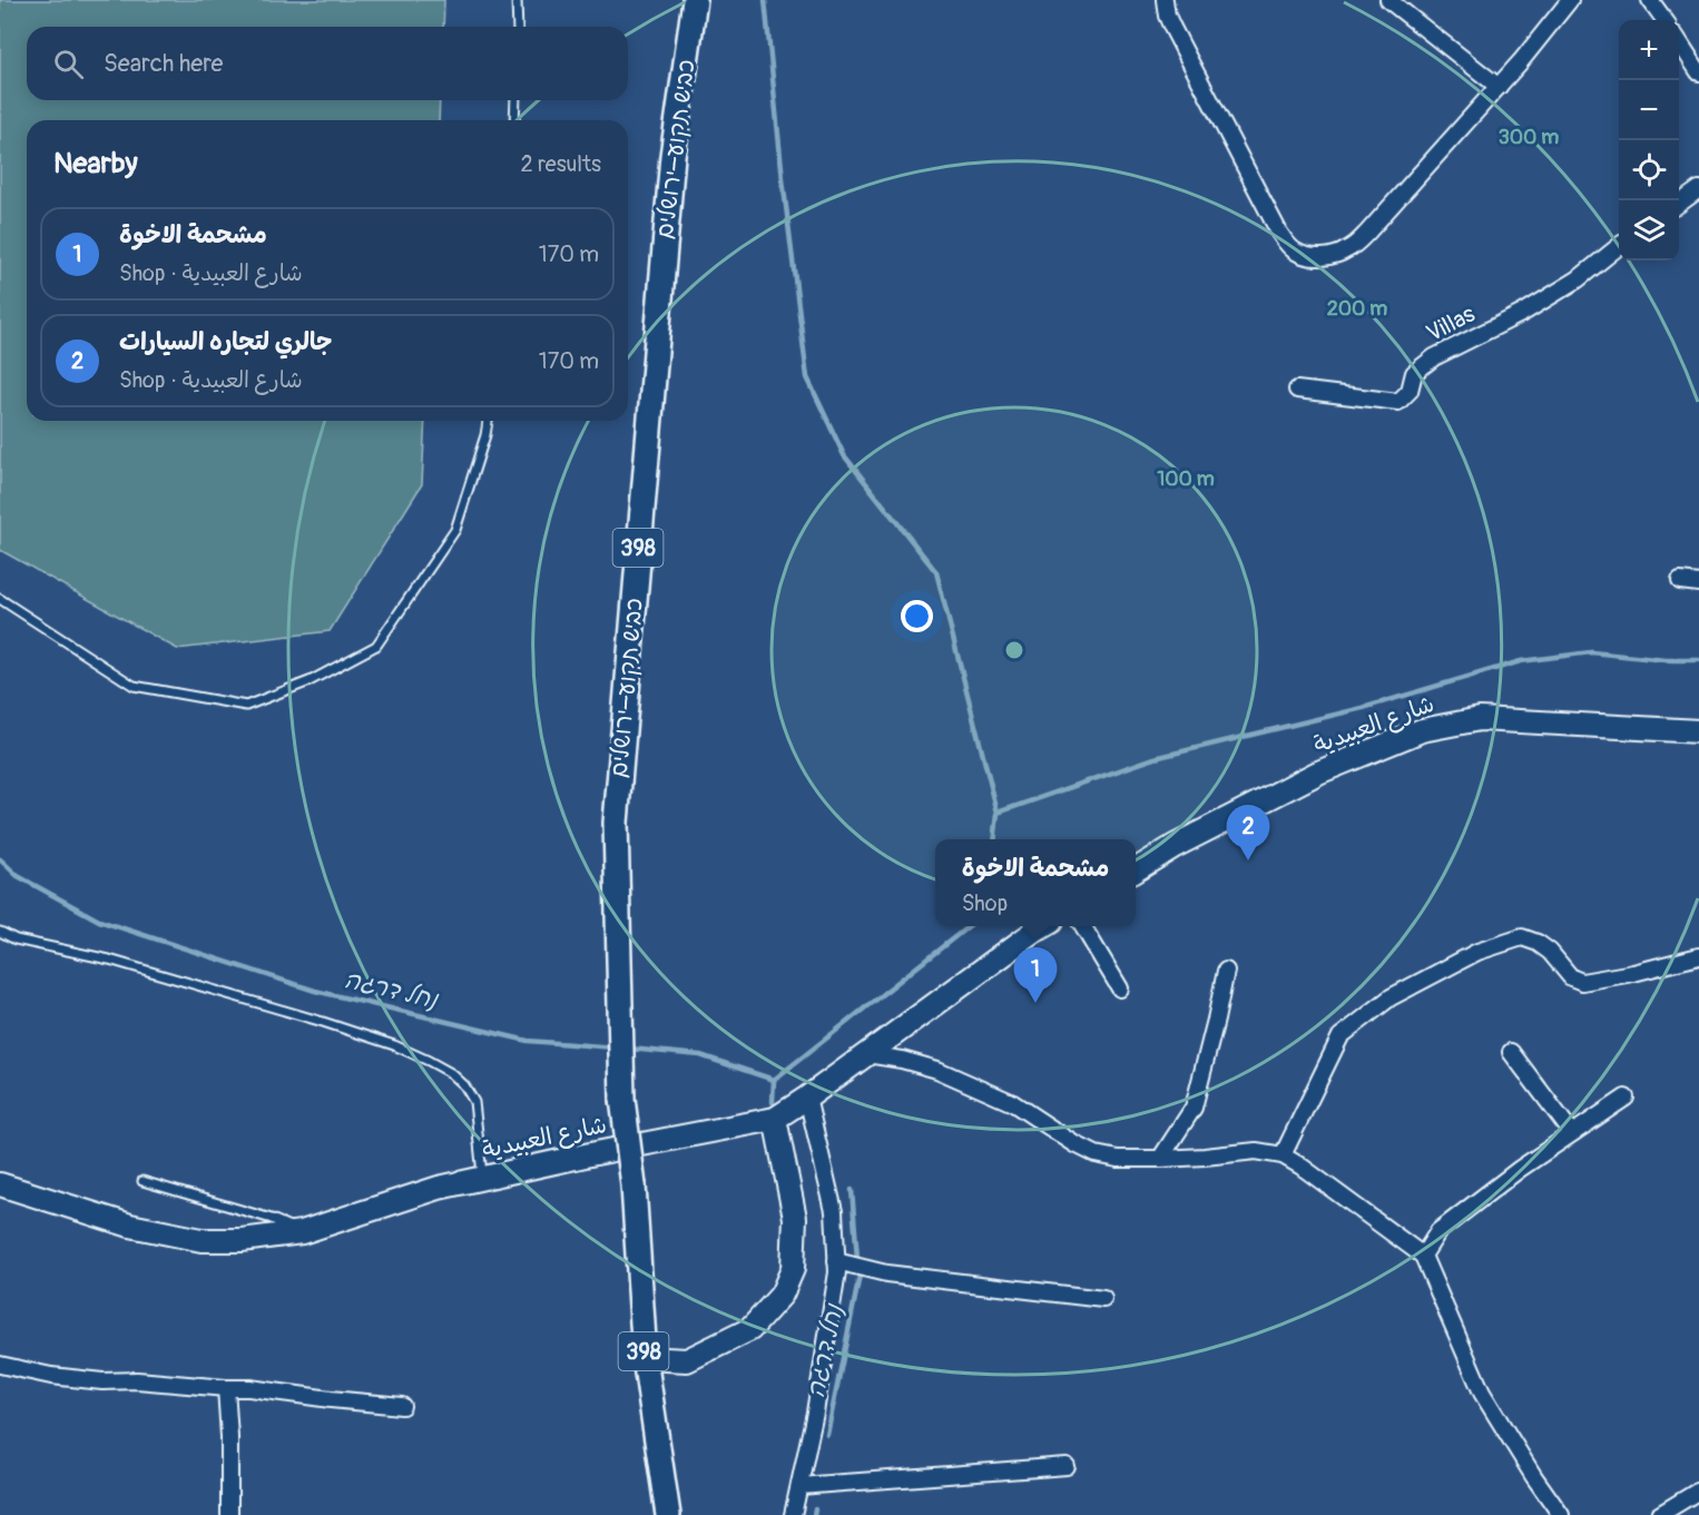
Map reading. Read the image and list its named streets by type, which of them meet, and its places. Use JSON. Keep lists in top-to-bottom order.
{
  "streets": {
    "main road": ["כביש תקוע–ירושלים", "398", "شارع العبيدية"],
    "street": ["Villas"]
  },
  "crossings": [
    ["כביש תקוע–ירושלים", "398"]
  ],
  "water": ["נחל דרגה"],
  "page": {
    "map_buttons": ["+", "−"],
    "search": "Search here",
    "heading": ["Nearby", "2 results"],
    "list": [
      {
        "mark": "1",
        "name": "مشحمة الاخوة",
        "note": "Shop · شارع العبيدية",
        "value": "170 m"
      },
      {
        "mark": "2",
        "name": "جالري لتجاره السيارات",
        "note": "Shop · شارع العبيدية",
        "value": "170 m"
      }
    ],
    "pins": ["2", "1"],
    "popup": ["مشحمة الاخوة", "Shop"]
  },
  "rings": ["300 m", "200 m", "100 m"]
}
